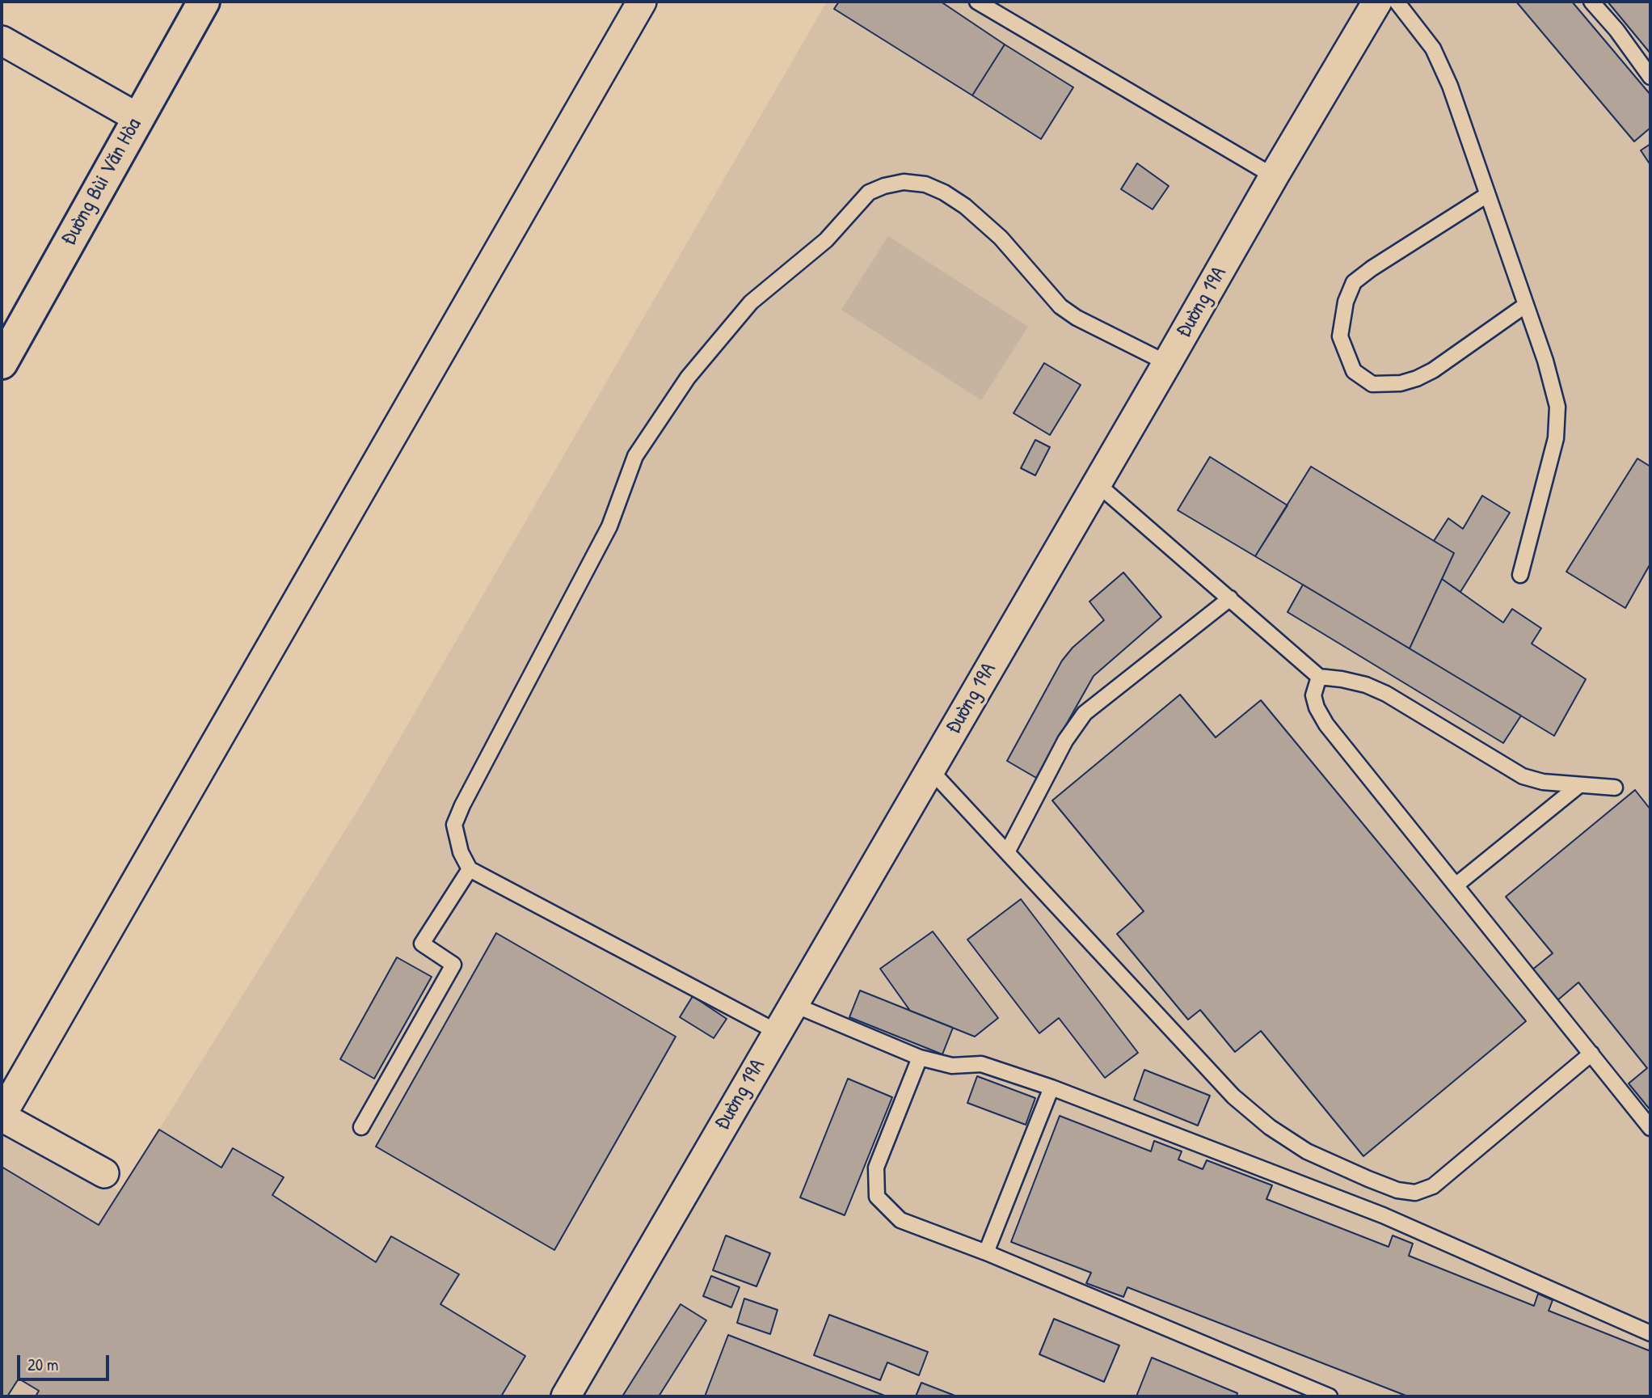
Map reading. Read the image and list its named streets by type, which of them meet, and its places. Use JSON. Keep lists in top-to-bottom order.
{
  "streets": {
    "main road": ["Đường Bùi Văn Hòa"],
    "street": ["Đường 19A"]
  },
  "scale_bar": "20 m"
}
